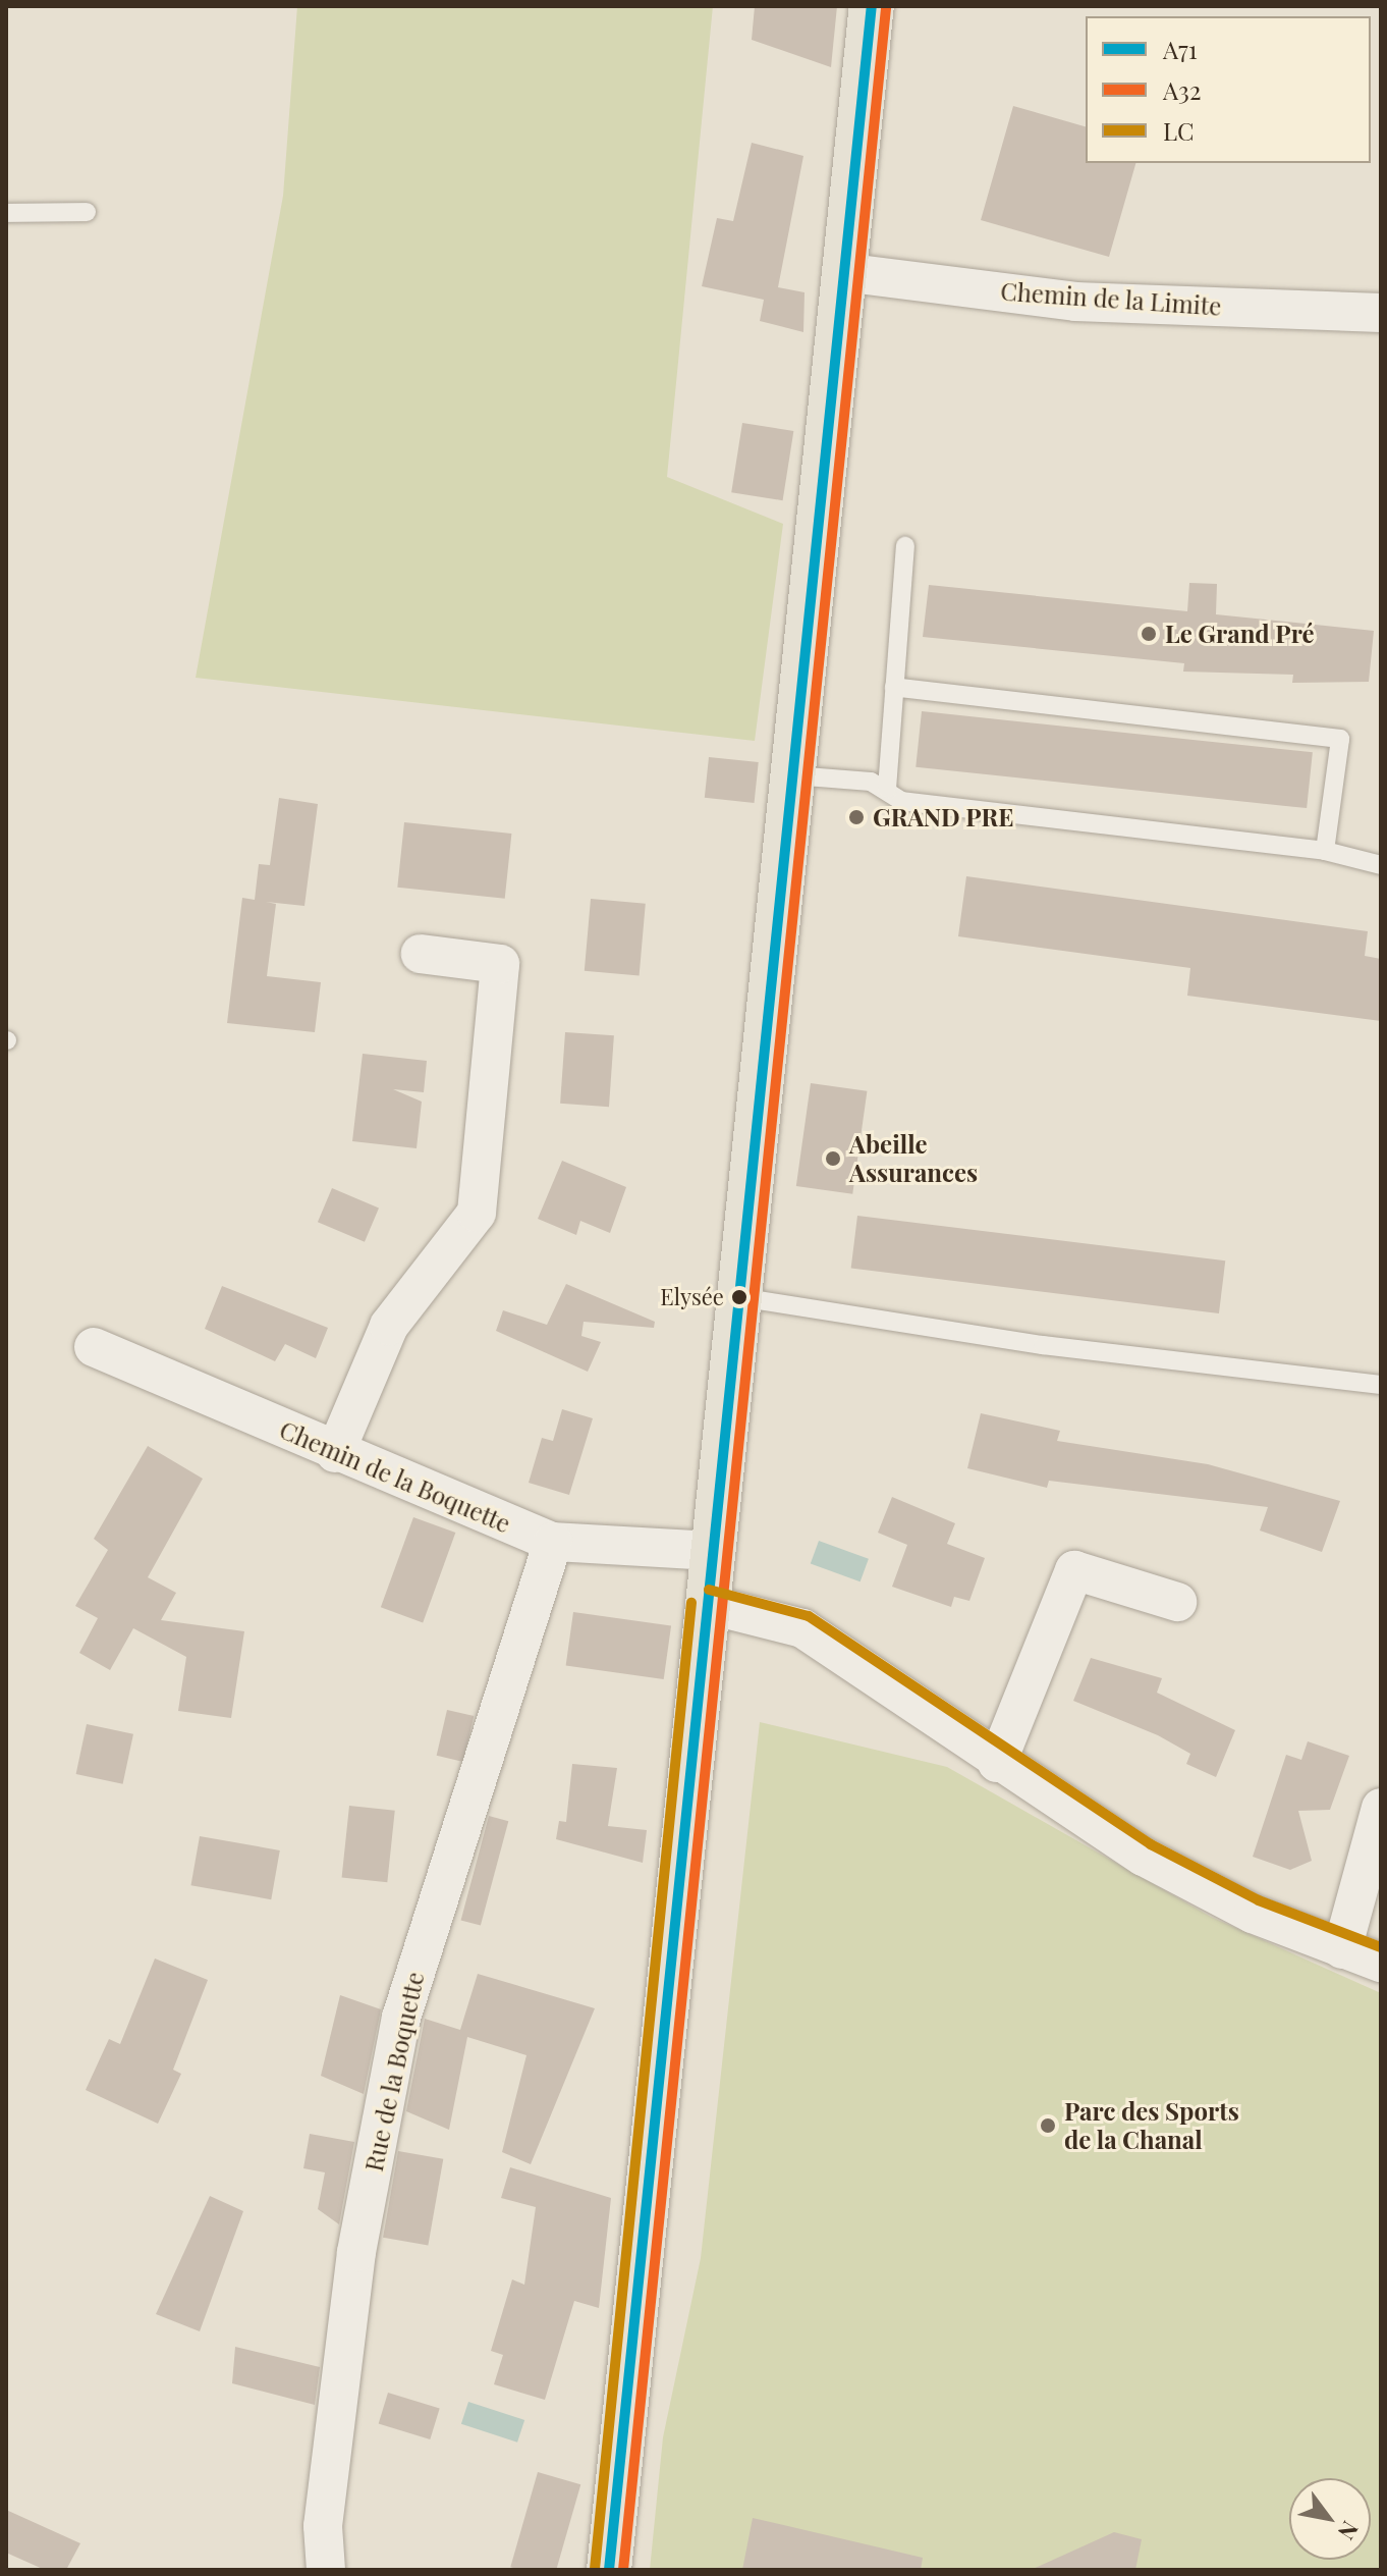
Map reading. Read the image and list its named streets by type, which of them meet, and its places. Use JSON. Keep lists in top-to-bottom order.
{
  "streets": {
    "street": ["Chemin de la Limite", "Chemin de la Boquette", "Rue de la Boquette"]
  },
  "crossings": [
    ["Chemin de la Boquette", "Rue de la Boquette"]
  ],
  "places": [
    "Le Grand Pré",
    "GRAND PRE",
    "Abeille Assurances",
    "Elysée",
    "Parc des Sports de la Chanal"
  ],
  "lines": ["transit line A71", "transit line A32", "transit line LC"],
  "legend": ["A71", "A32", "LC"],
  "north": "bottom right"
}
